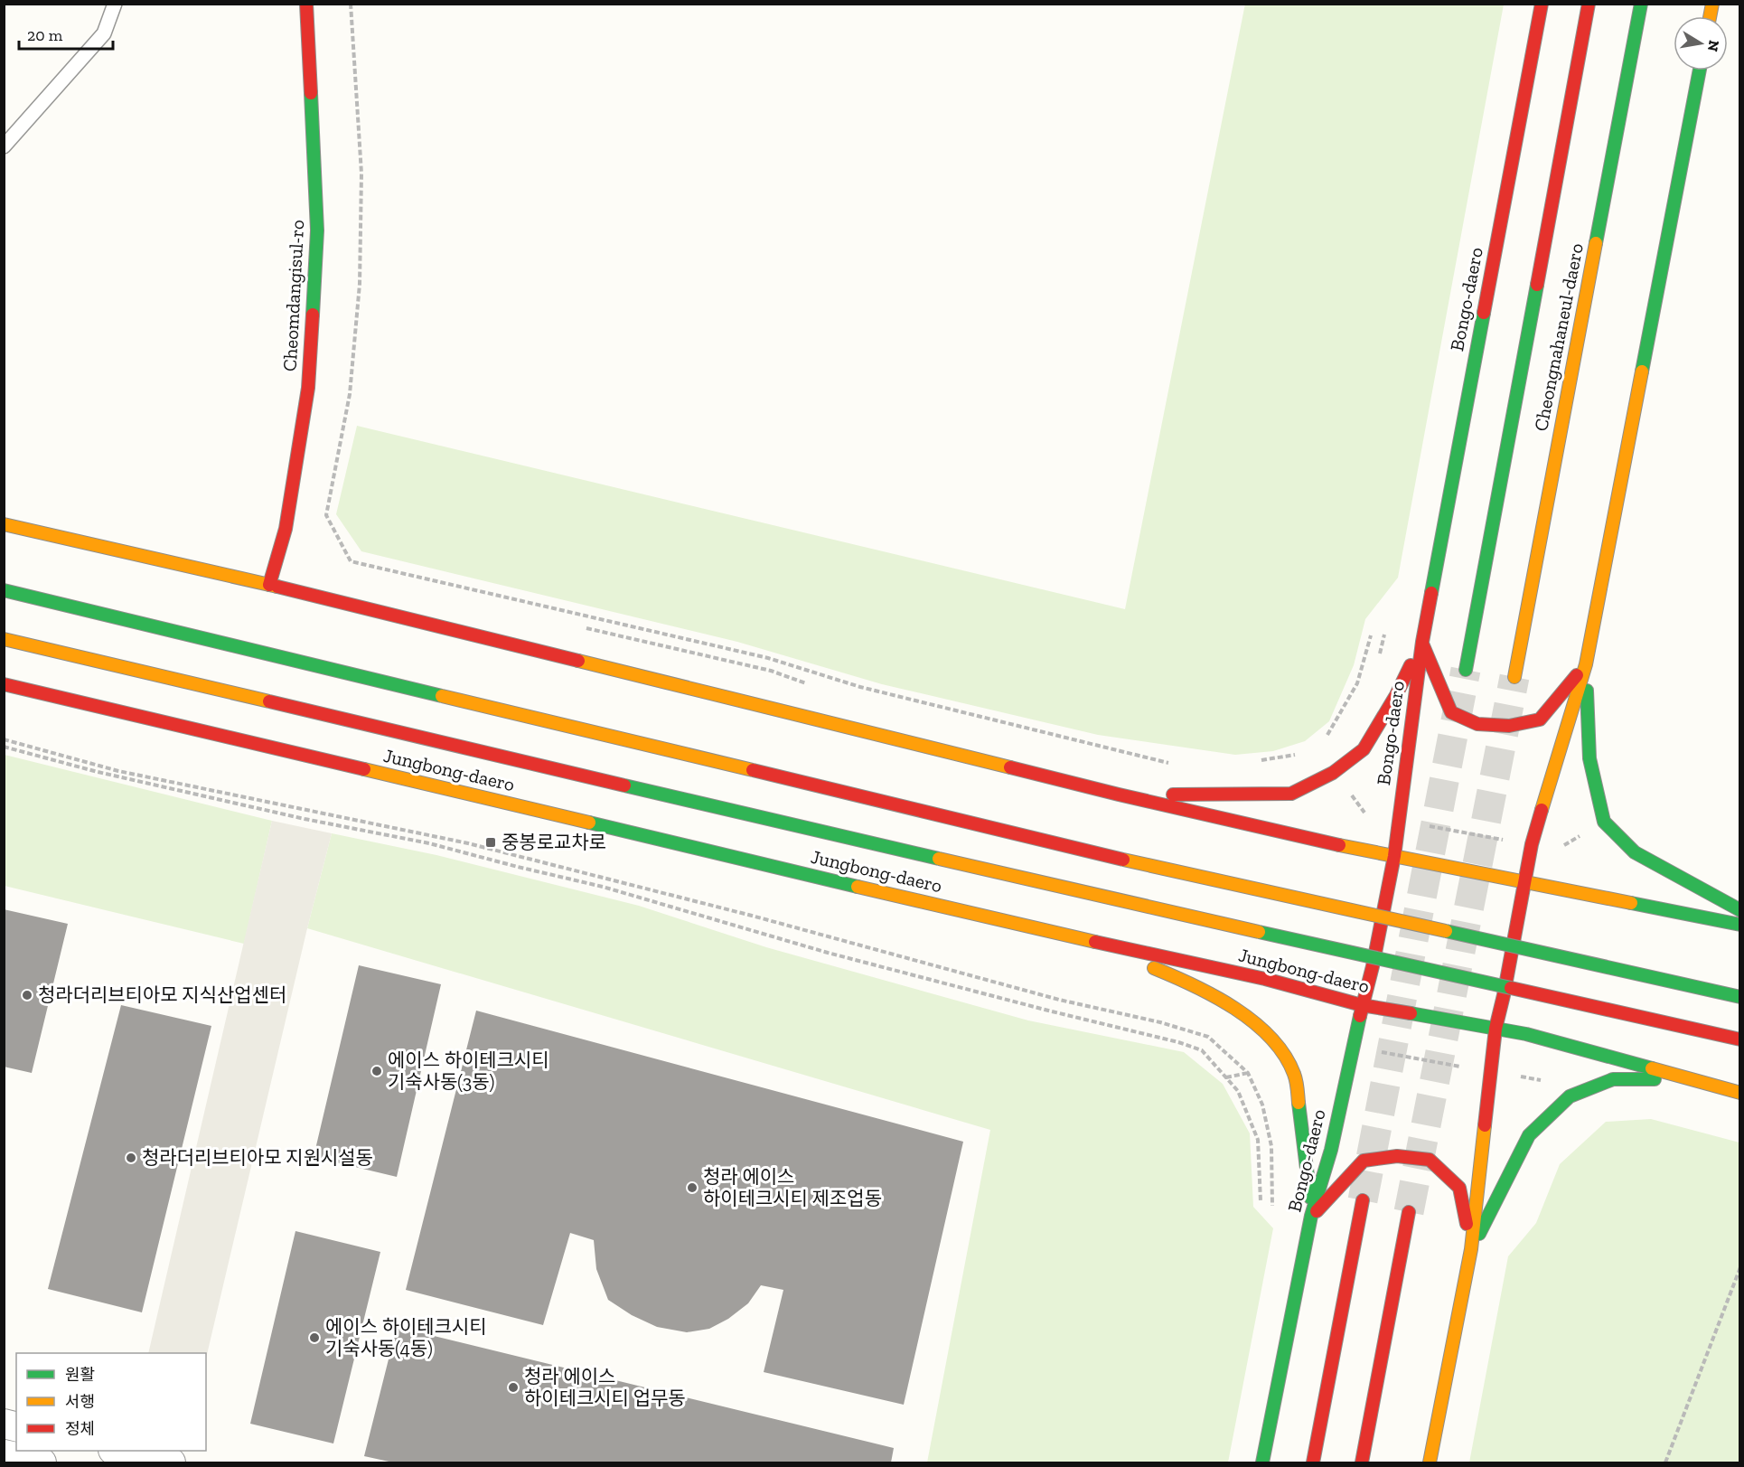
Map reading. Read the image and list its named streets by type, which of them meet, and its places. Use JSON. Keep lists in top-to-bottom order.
{
  "streets": {
    "main road": [
      "Cheomdangisul-ro",
      "Bongo-daero",
      "Cheongnahaneul-daero",
      "Jungbong-daero"
    ]
  },
  "crossings": [
    ["Bongo-daero", "Jungbong-daero"]
  ],
  "places": {
    "transit": ["중봉로교차로"],
    "other": [
      "청라더리브티아모 지식산업센터",
      "에이스 하이테크시티 기숙사동(3동)",
      "청라더리브티아모 지원시설동",
      "청라 에이스 하이테크시티 제조업동",
      "에이스 하이테크시티 기숙사동(4동)",
      "청라 에이스 하이테크시티 업무동"
    ]
  },
  "legend": ["원활", "서행", "정체"],
  "scale_bar": "20 m",
  "north": "right"
}
